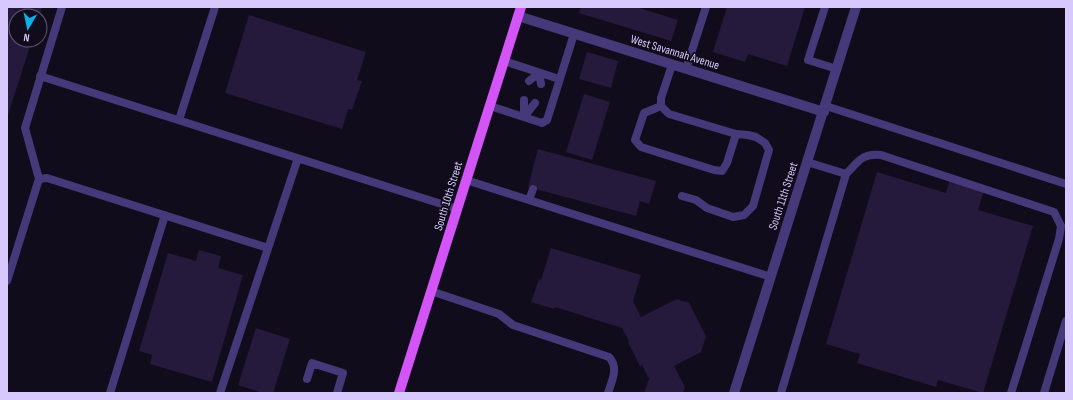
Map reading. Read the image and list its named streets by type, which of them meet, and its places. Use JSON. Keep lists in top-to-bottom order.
{
  "streets": {
    "main road": ["South 10th Street"],
    "street": ["West Savannah Avenue", "South 11th Street"]
  },
  "crossings": [
    ["West Savannah Avenue", "South 10th Street"],
    ["West Savannah Avenue", "South 11th Street"]
  ],
  "north": "bottom"
}
